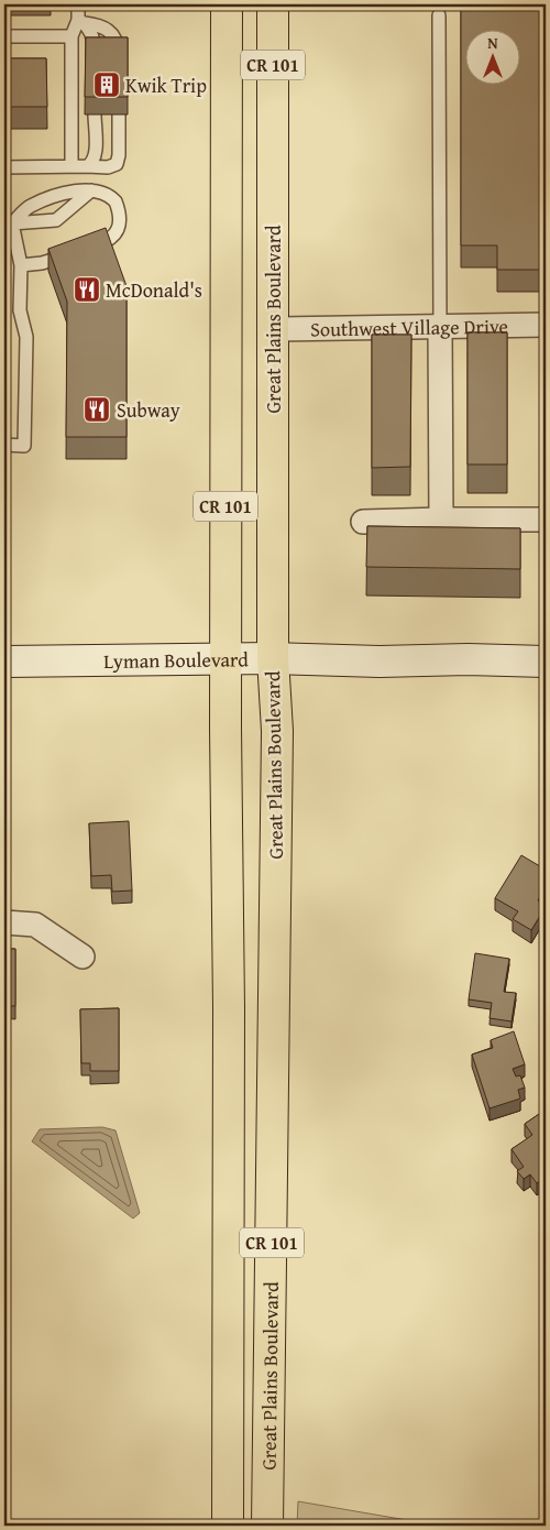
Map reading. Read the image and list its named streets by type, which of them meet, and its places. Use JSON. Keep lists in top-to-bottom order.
{
  "streets": {
    "main road": ["CR 101", "Great Plains Boulevard", "Lyman Boulevard"],
    "street": ["Southwest Village Drive"]
  },
  "crossings": [
    ["Great Plains Boulevard", "Southwest Village Drive"],
    ["Great Plains Boulevard", "Lyman Boulevard"]
  ],
  "places": {
    "building": ["Kwik Trip"],
    "restaurant": ["McDonald's", "Subway"]
  },
  "north": "top"
}
